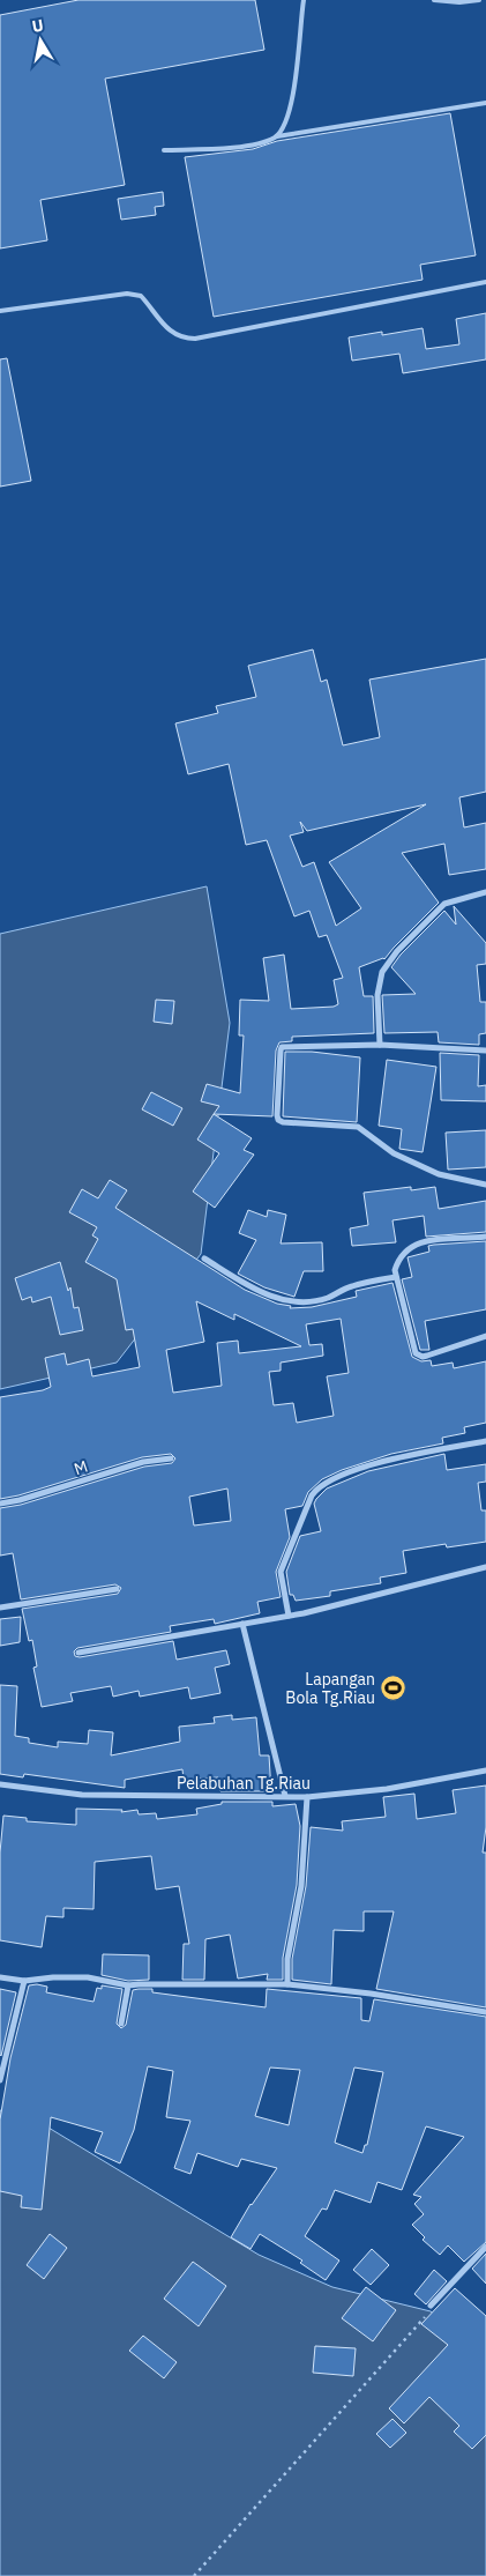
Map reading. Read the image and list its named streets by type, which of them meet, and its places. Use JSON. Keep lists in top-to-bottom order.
{
  "streets": {
    "street": ["M", "Pelabuhan Tg.Riau"]
  },
  "places": {
    "sports": ["Lapangan Bola Tg.Riau"]
  },
  "north": "top"
}
